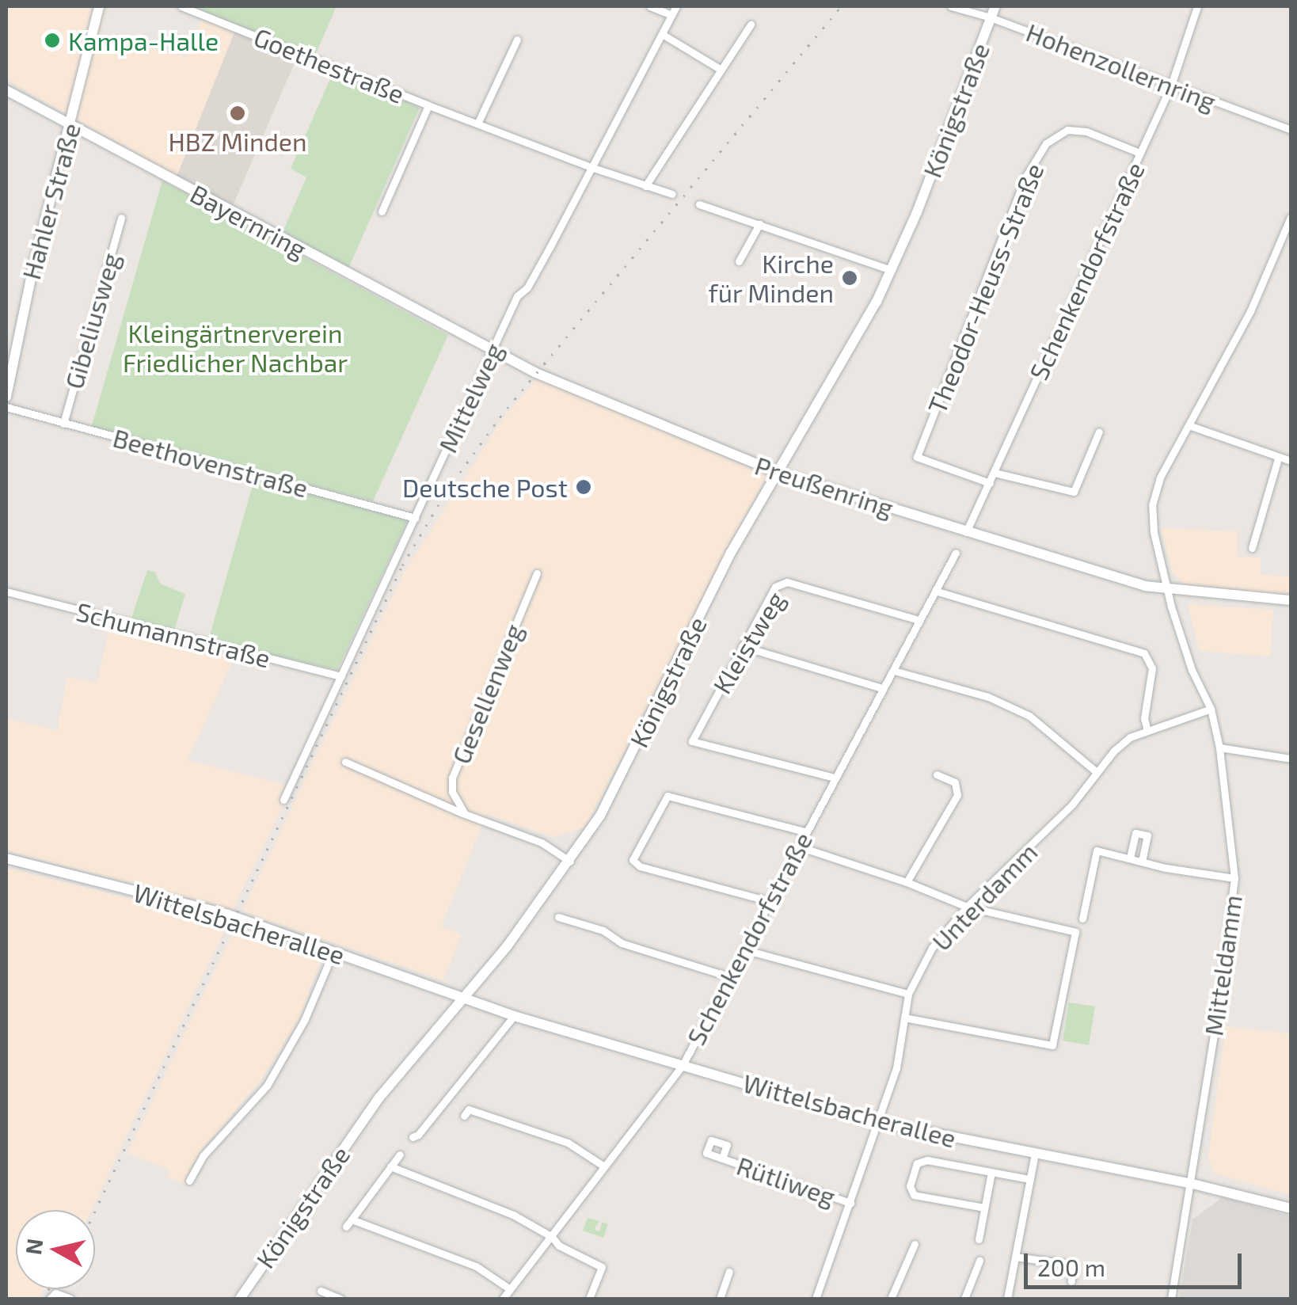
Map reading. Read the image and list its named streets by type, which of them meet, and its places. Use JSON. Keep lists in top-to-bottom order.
{
  "streets": {
    "street": [
      "Goethestraße",
      "Hohenzollernring",
      "Königstraße",
      "Hahler Straße",
      "Bayernring",
      "Schenkendorfstraße",
      "Theodor-Heuss-Straße",
      "Gibeliusweg",
      "Mittelweg",
      "Beethovenstraße",
      "Preußenring",
      "Schumannstraße",
      "Kleistweg",
      "Gesellenweg",
      "Unterdamm",
      "Wittelsbacherallee",
      "Mitteldamm",
      "Rütliweg"
    ]
  },
  "crossings": [
    ["Goethestraße", "Mittelweg"],
    ["Hohenzollernring", "Königstraße"],
    ["Hohenzollernring", "Schenkendorfstraße"],
    ["Königstraße", "Preußenring"],
    ["Königstraße", "Wittelsbacherallee"],
    ["Hahler Straße", "Bayernring"],
    ["Bayernring", "Mittelweg"],
    ["Bayernring", "Preußenring"],
    ["Schenkendorfstraße", "Theodor-Heuss-Straße"],
    ["Schenkendorfstraße", "Preußenring"],
    ["Schenkendorfstraße", "Kleistweg"],
    ["Schenkendorfstraße", "Wittelsbacherallee"],
    ["Gibeliusweg", "Beethovenstraße"],
    ["Mittelweg", "Beethovenstraße"],
    ["Mittelweg", "Preußenring"],
    ["Mittelweg", "Schumannstraße"],
    ["Preußenring", "Mitteldamm"],
    ["Unterdamm", "Wittelsbacherallee"],
    ["Unterdamm", "Mitteldamm"],
    ["Unterdamm", "Rütliweg"],
    ["Wittelsbacherallee", "Mitteldamm"]
  ],
  "parks": ["Kleingärtnerverein Friedlicher Nachbar"],
  "places": [
    "Kampa-Halle",
    "HBZ Minden",
    "Kirche für Minden",
    "Deutsche Post"
  ],
  "scale_bar": "200 m",
  "north": "left"
}
